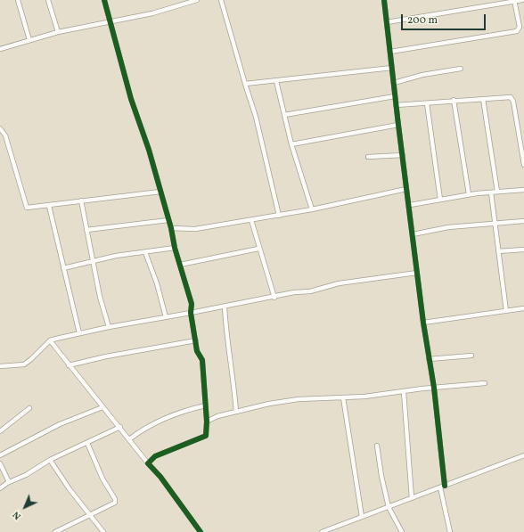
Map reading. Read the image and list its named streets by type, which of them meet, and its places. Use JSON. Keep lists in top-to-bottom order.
{
  "scale_bar": "200 m",
  "north": "bottom left"
}
